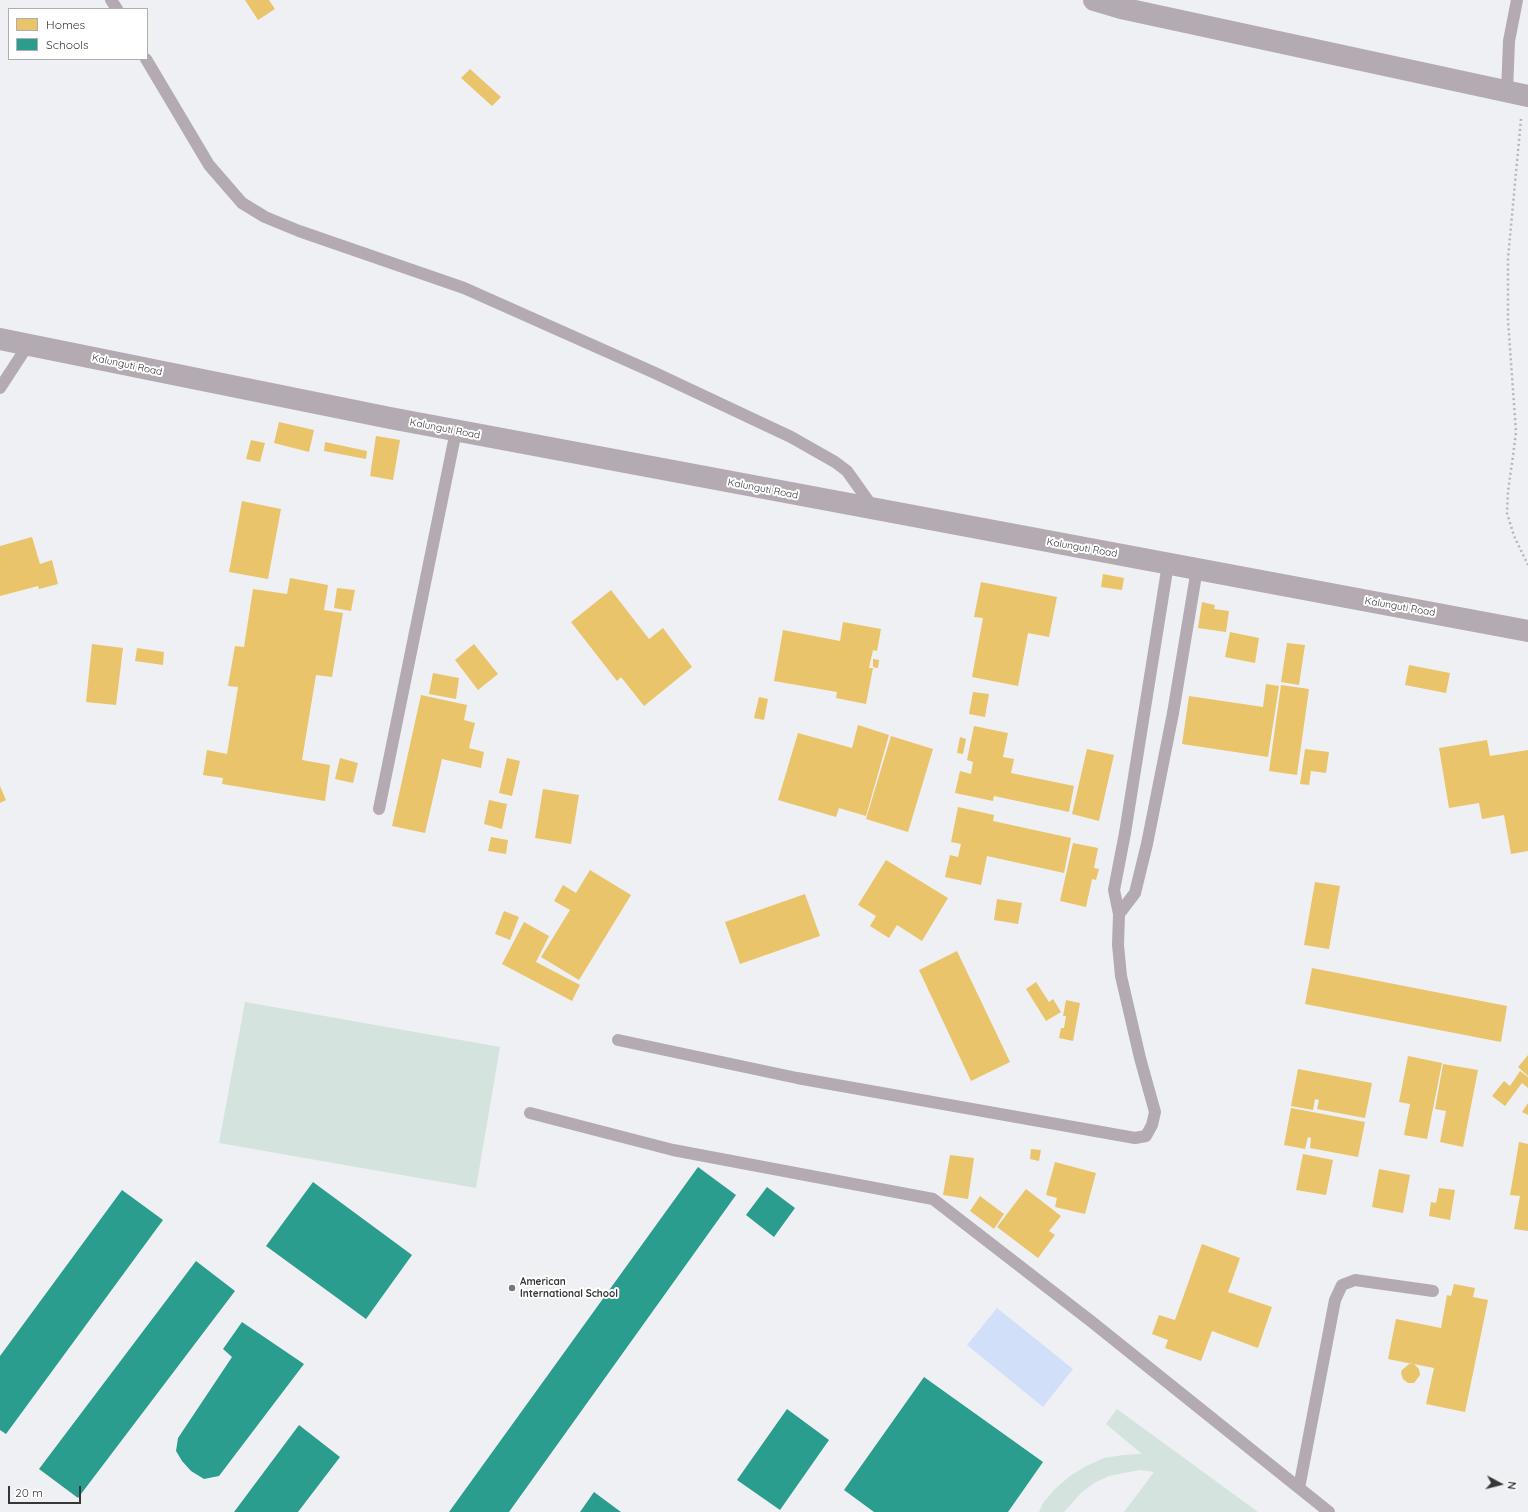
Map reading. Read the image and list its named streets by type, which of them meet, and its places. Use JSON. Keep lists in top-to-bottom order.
{
  "streets": {
    "street": ["Kalunguti Road"]
  },
  "places": ["American International School"],
  "legend": ["Homes", "Schools"],
  "scale_bar": "20 m",
  "north": "right"
}
